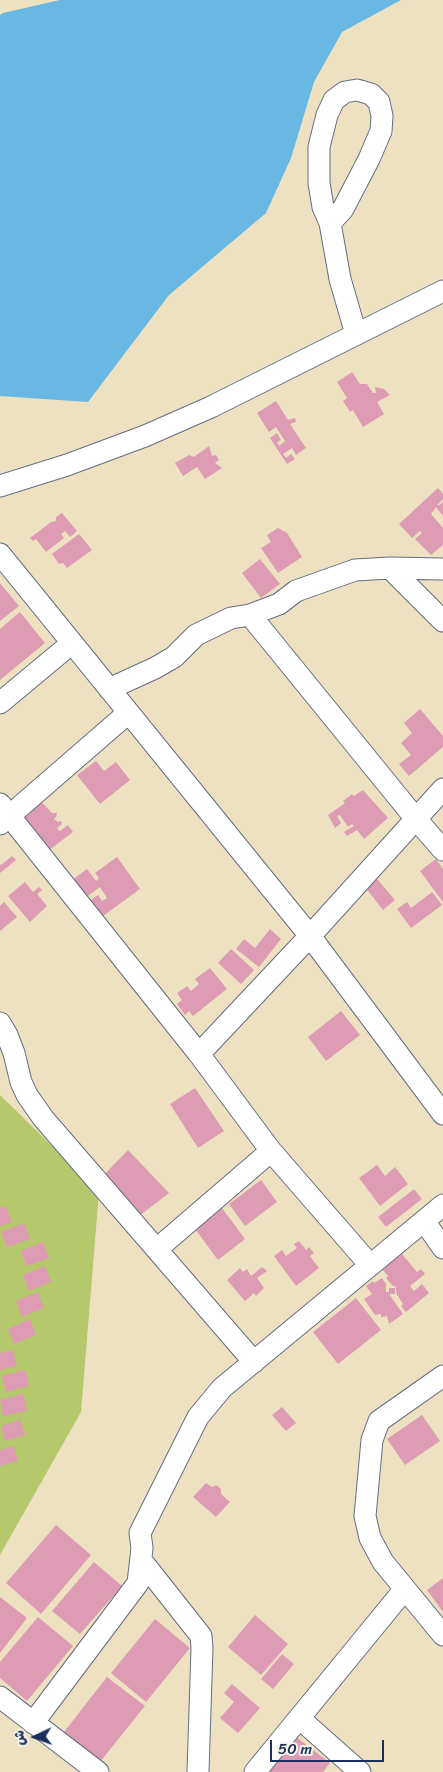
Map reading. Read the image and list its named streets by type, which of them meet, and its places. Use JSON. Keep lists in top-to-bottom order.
{
  "scale_bar": "50 m",
  "north": "left"
}
